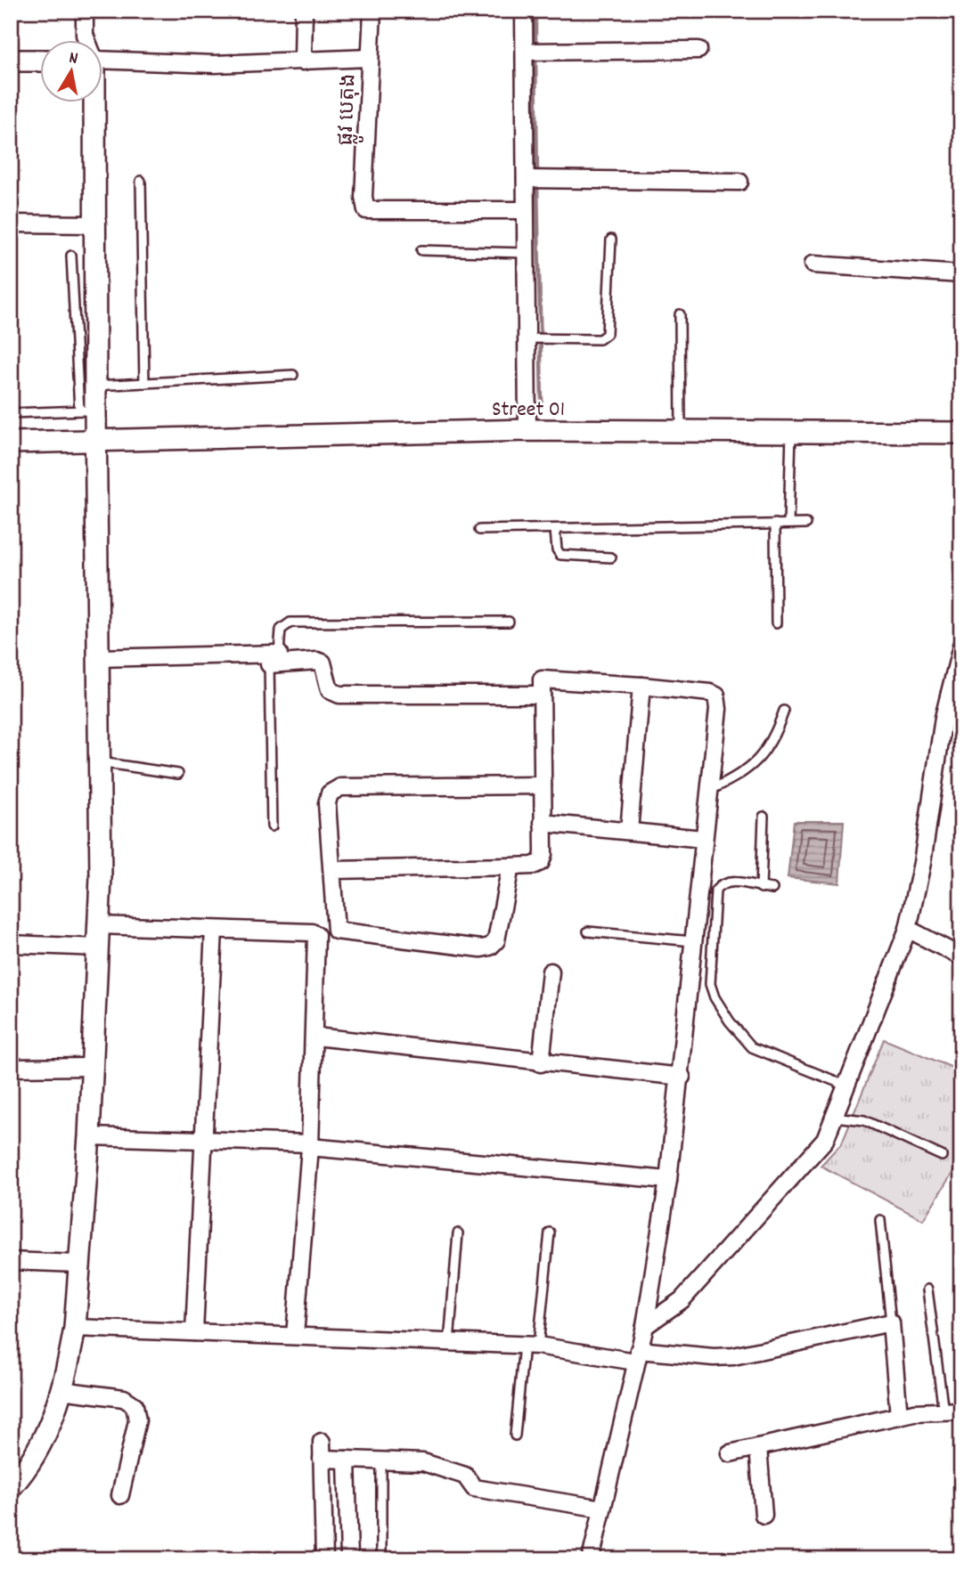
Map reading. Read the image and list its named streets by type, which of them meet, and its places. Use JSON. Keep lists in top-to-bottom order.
{
  "streets": {
    "street": ["ផ្លូវ បេតុង", "Street 01"]
  },
  "north": "top"
}
